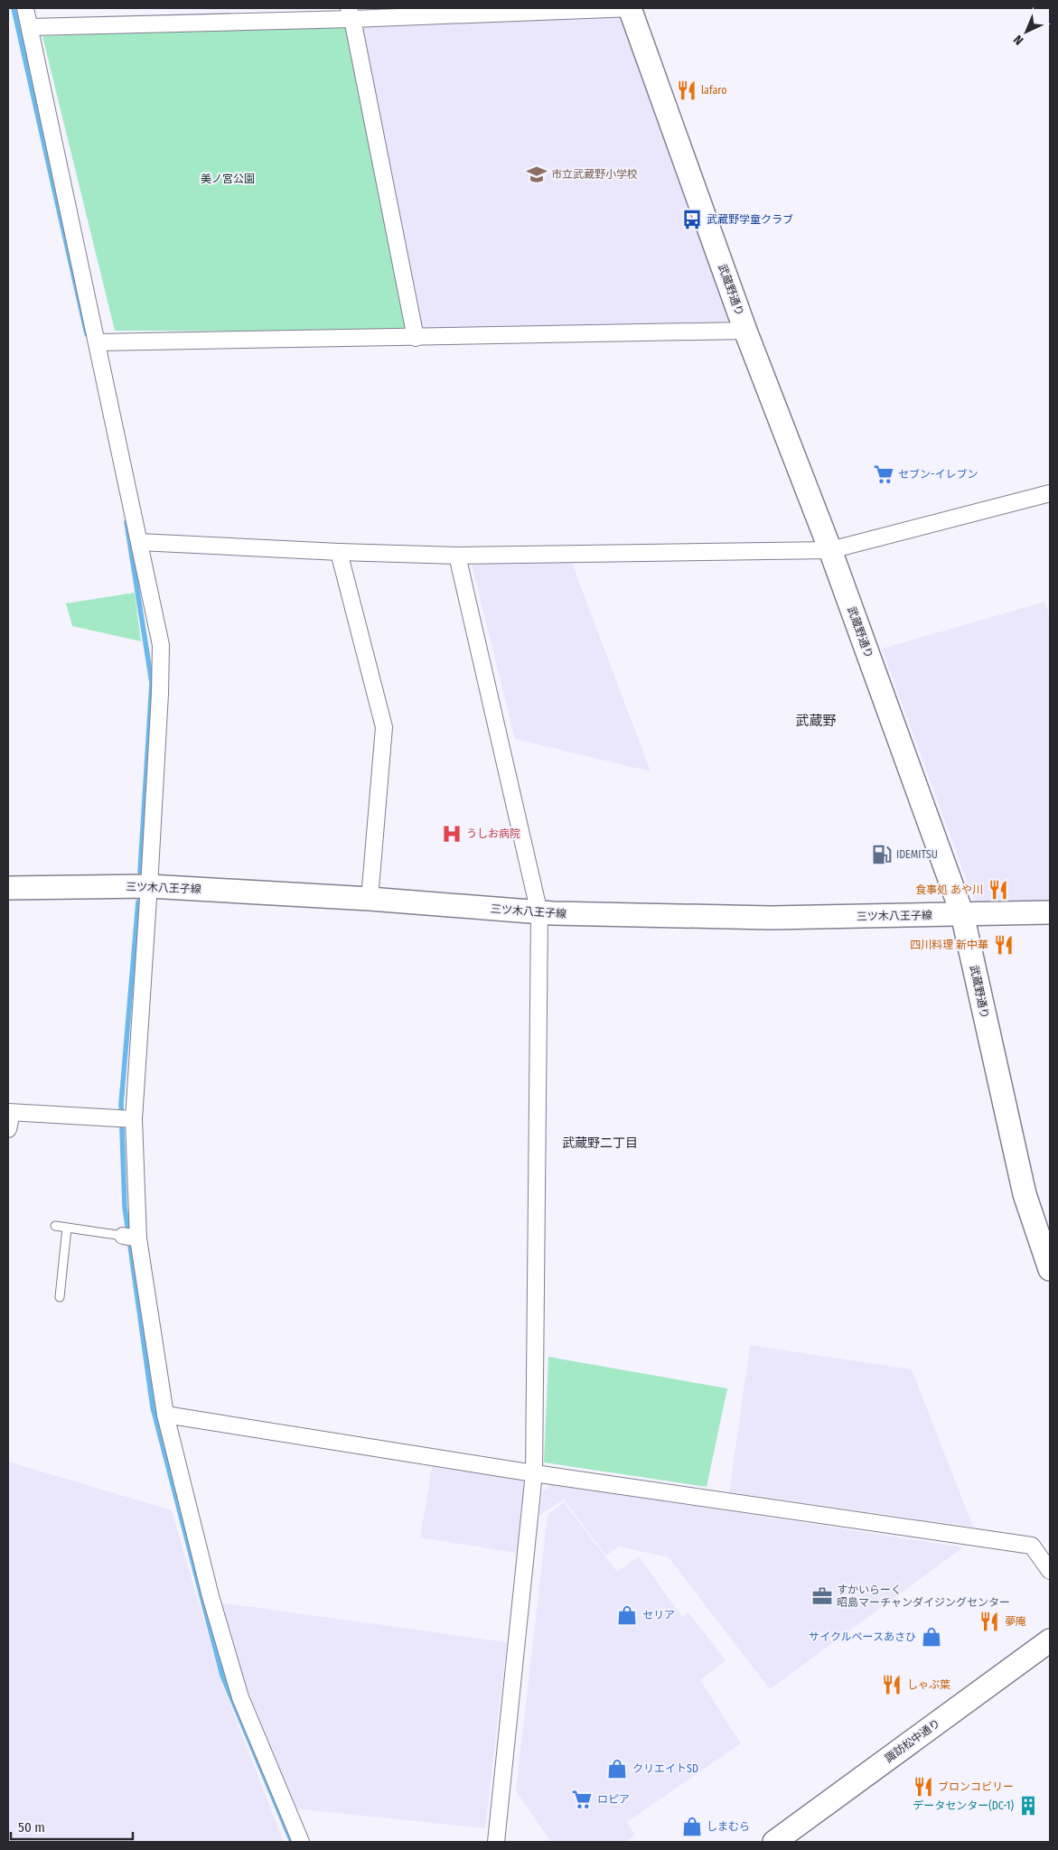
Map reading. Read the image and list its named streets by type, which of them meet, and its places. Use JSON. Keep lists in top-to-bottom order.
{
  "streets": {
    "street": ["武蔵野通り", "三ツ木八王子線", "諏訪松中通り"]
  },
  "crossings": [
    ["武蔵野通り", "三ツ木八王子線"]
  ],
  "districts": ["武蔵野", "武蔵野二丁目"],
  "parks": ["美ノ宮公園"],
  "places": {
    "restaurant": [
      "lafaro",
      "食事処 あや川",
      "四川料理 新中華",
      "夢庵",
      "しゃぶ葉",
      "ブロンコビリー"
    ],
    "school or university": ["市立武蔵野小学校"],
    "bus stop": ["武蔵野学童クラブ"],
    "supermarket": ["セブン-イレブン", "ロピア"],
    "hospital": ["うしお病院"],
    "fuel station": ["IDEMITSU"],
    "office": ["すかいらーく 昭島マーチャンダイジングセンター"],
    "shop": [
      "セリア",
      "サイクルベースあさひ",
      "クリエイトSD",
      "しまむら"
    ],
    "building": ["データセンター(DC-1)"]
  },
  "scale_bar": "50 m",
  "north": "bottom left"
}
